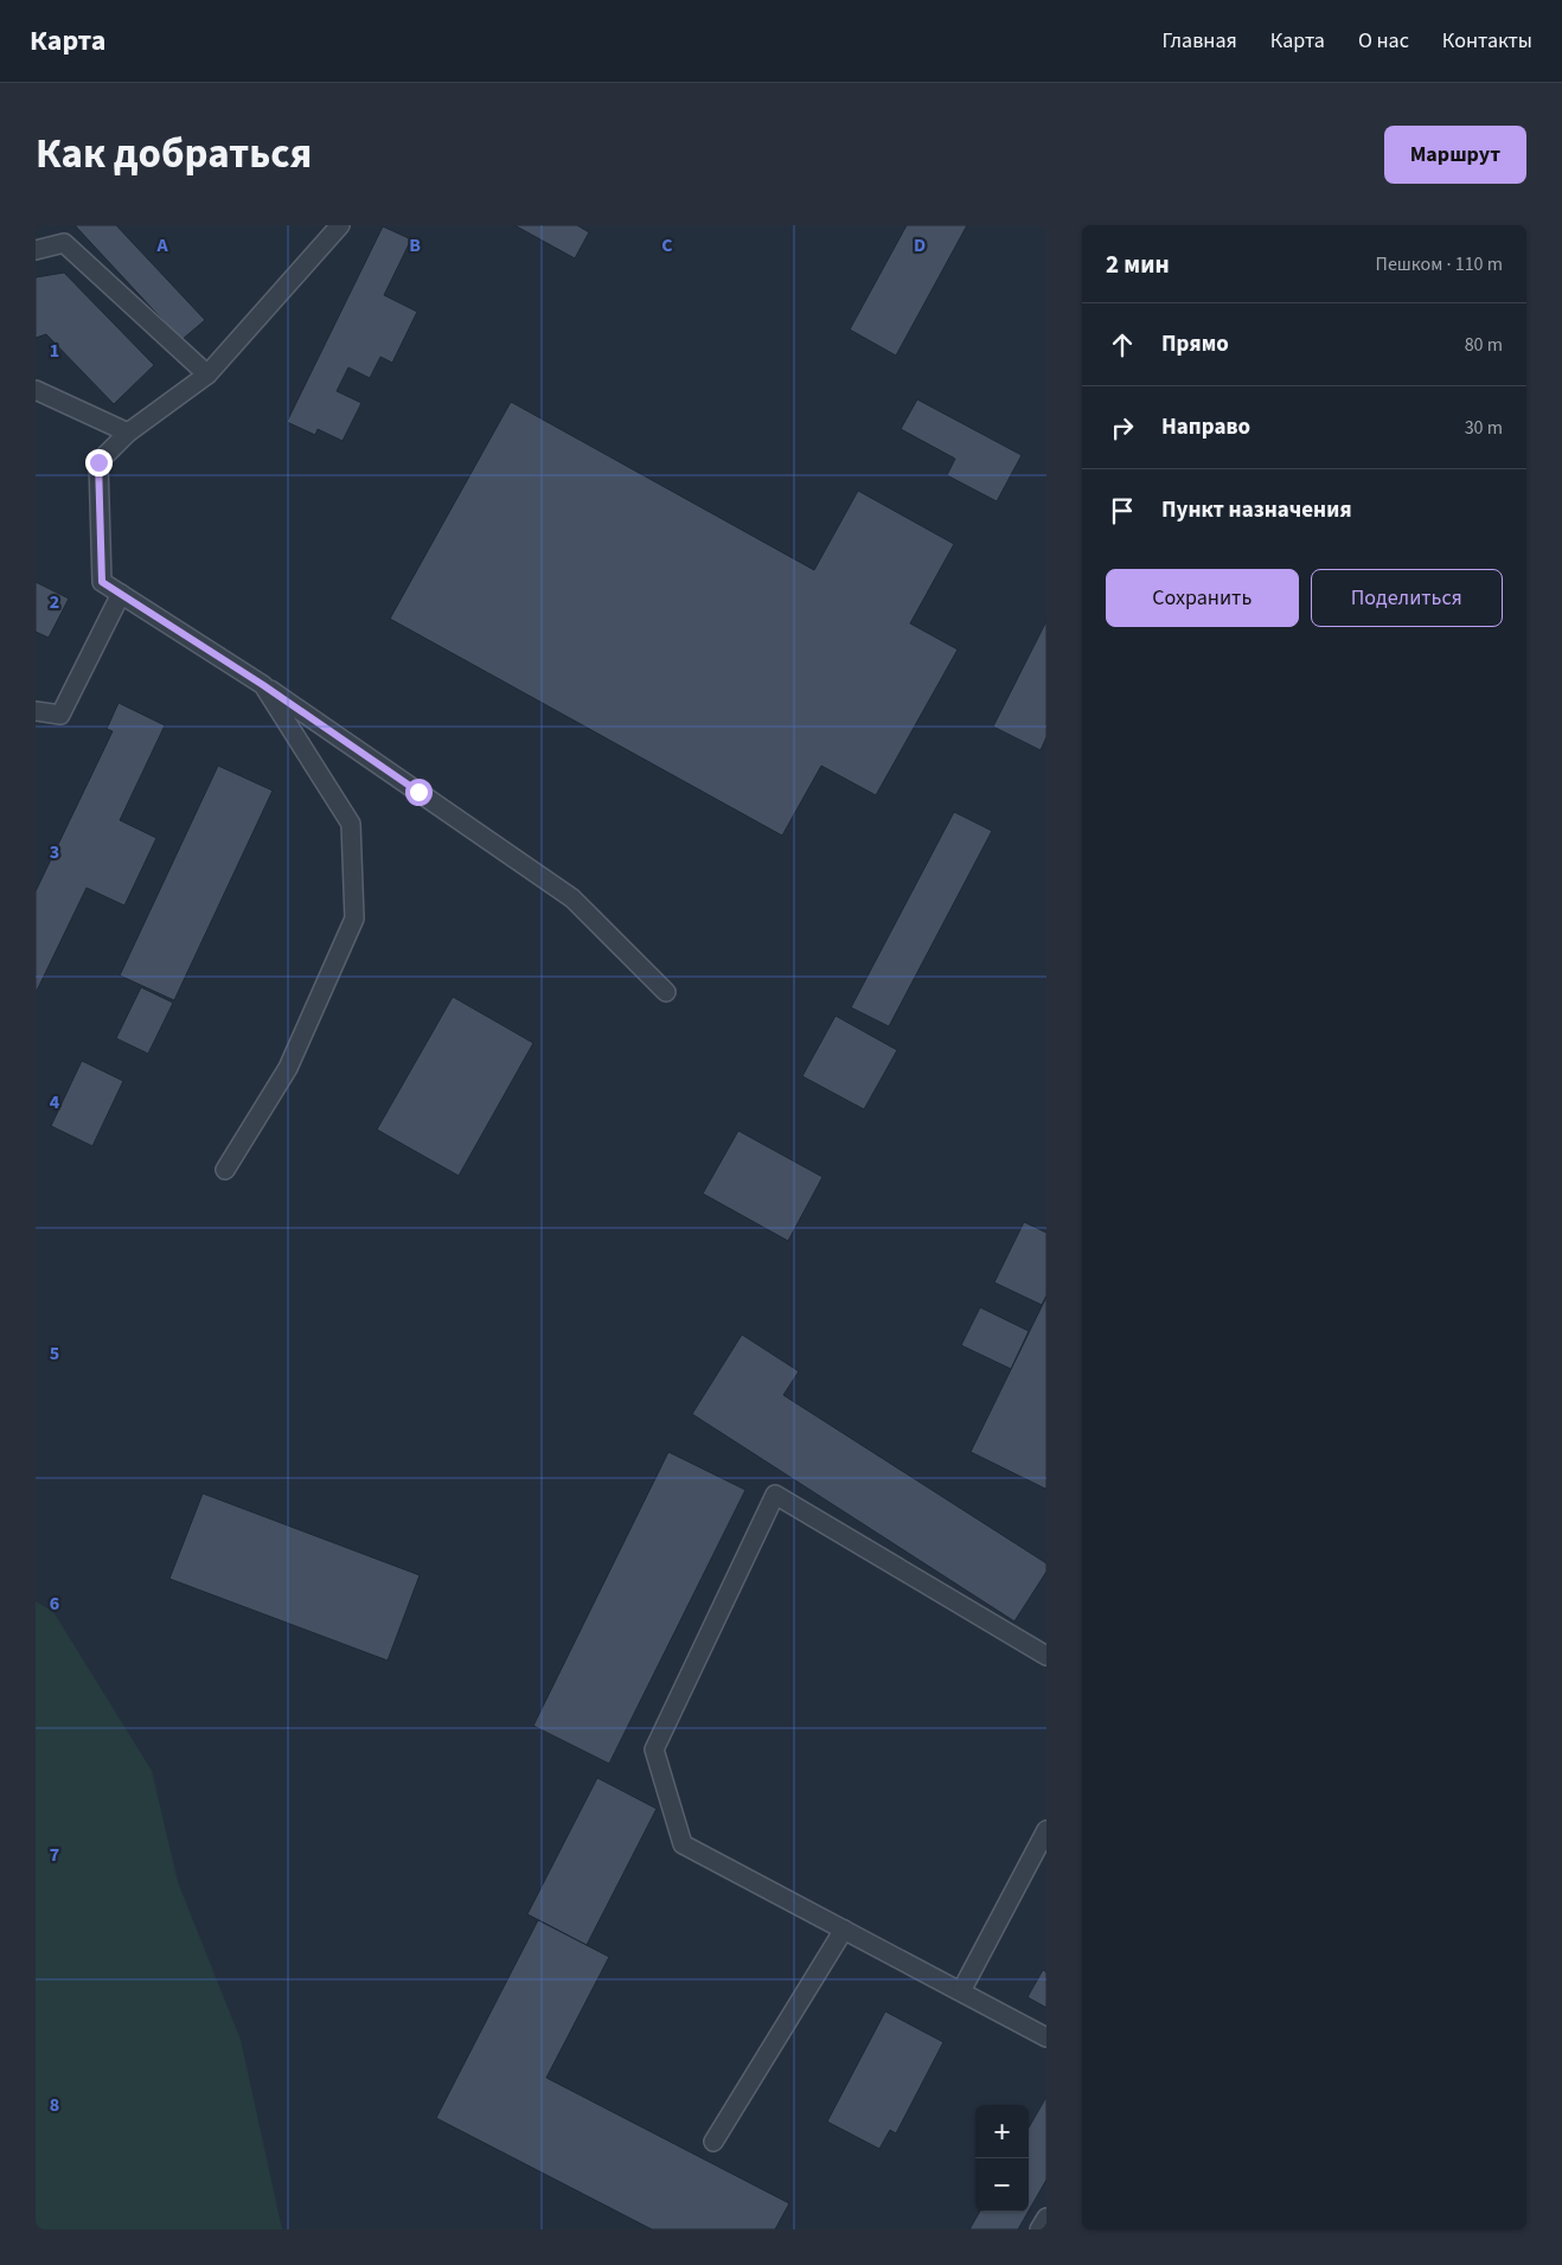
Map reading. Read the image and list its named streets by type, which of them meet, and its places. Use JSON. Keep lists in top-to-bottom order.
{
  "page": {
    "header": "Карта",
    "nav": [
      "Главная",
      "Карта",
      "О нас",
      "Контакты"
    ],
    "title": "Как добраться",
    "buttons": [
      "Маршрут",
      ["Сохранить", "Поделиться"]
    ],
    "heading": ["2 мин", "Пешком · 110 m"],
    "list": [
      ["Прямо", "80 m"],
      ["Направо", "30 m"],
      "Пункт назначения"
    ],
    "map_buttons": ["+", "−"]
  },
  "grid": {
    "columns": [
      "A",
      "B",
      "C",
      "D"
    ],
    "rows": [
      "1",
      "2",
      "3",
      "4",
      "5",
      "6",
      "7",
      "8"
    ]
  }
}
